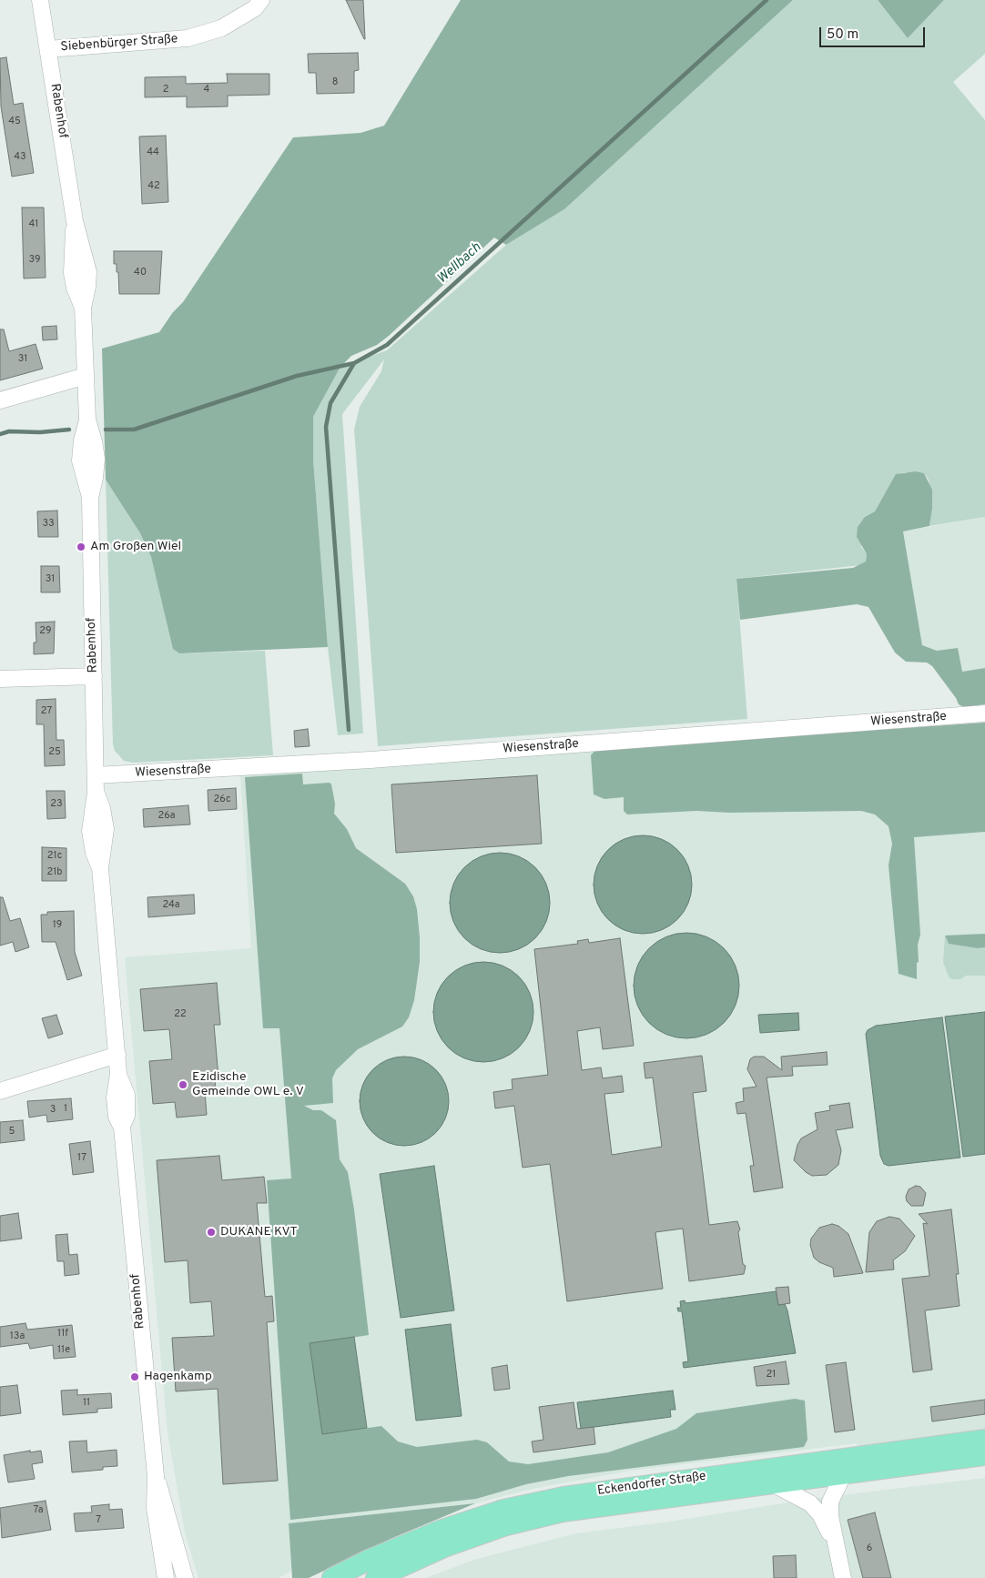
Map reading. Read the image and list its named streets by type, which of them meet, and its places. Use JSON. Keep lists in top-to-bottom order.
{
  "streets": {
    "main road": ["Eckendorfer Straße"],
    "street": ["Siebenbürger Straße", "Rabenhof", "Wiesenstraße"]
  },
  "crossings": [
    ["Siebenbürger Straße", "Rabenhof"],
    ["Rabenhof", "Wiesenstraße"]
  ],
  "water": ["Wellbach"],
  "places": [
    "Am Großen Wiel",
    "Ezidische Gemeinde OWL e. V",
    "DUKANE KVT",
    "Hagenkamp"
  ],
  "house_numbers": [
    "8",
    "2",
    "4",
    "45",
    "44",
    "43",
    "42",
    "41",
    "39",
    "40",
    "31",
    "33",
    "31",
    "29",
    "27",
    "25",
    "26c",
    "23",
    "26a",
    "21c",
    "21b",
    "24a",
    "19",
    "22",
    "1",
    "3",
    "5",
    "17",
    "11f",
    "13a",
    "11e",
    "21",
    "11",
    "7a",
    "7",
    "6"
  ],
  "scale_bar": "50 m"
}
